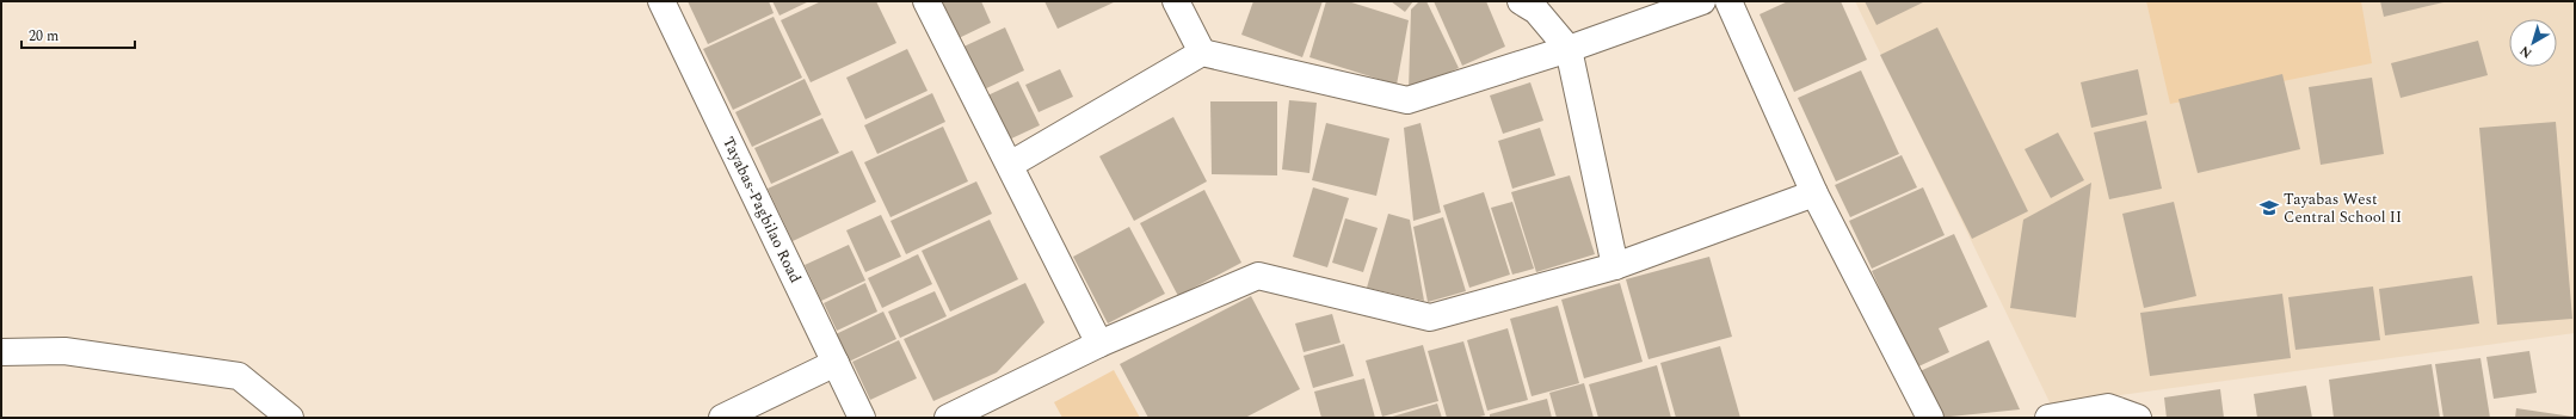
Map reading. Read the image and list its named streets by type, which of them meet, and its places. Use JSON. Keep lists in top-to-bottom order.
{
  "streets": {
    "street": ["Tayabas-Pagbilao Road"]
  },
  "places": {
    "school or university": ["Tayabas West Central School II"]
  },
  "scale_bar": "20 m",
  "north": "bottom left"
}
